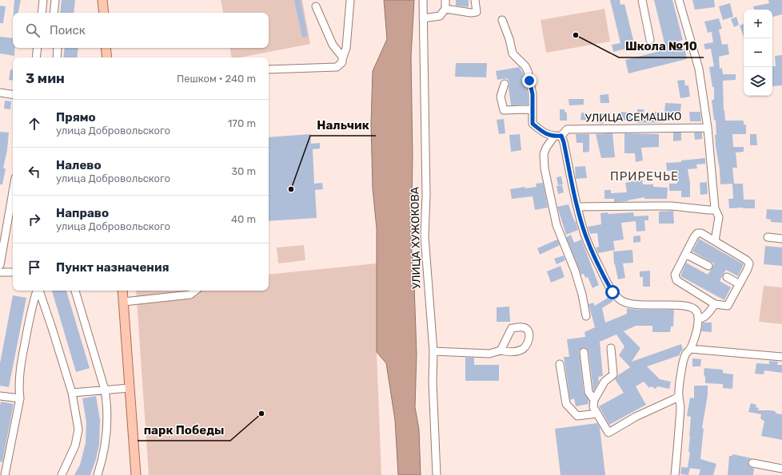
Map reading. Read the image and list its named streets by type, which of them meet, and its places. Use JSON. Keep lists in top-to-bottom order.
{
  "streets": {
    "street": ["УЛИЦА СЕМАШКО", "УЛИЦА ХУЖОКОВА"]
  },
  "districts": ["ПРИРЕЧЬЕ"],
  "places": ["Школа №10", "Нальчик", "парк Победы"],
  "page": {
    "map_buttons": ["+", "−"],
    "search": "Поиск",
    "heading": ["3 мин", "Пешком · 240 m"],
    "list": [
      ["Прямо", "улица Добровольского", "170 m"],
      ["Налево", "улица Добровольского", "30 m"],
      ["Направо", "улица Добровольского", "40 m"],
      "Пункт назначения"
    ]
  }
}
